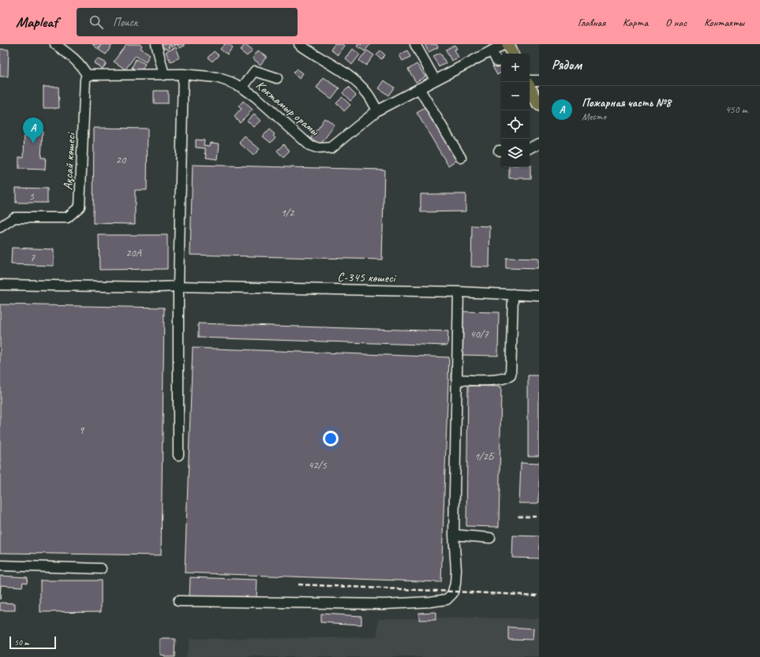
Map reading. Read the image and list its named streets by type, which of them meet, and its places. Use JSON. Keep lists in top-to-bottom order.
{
  "streets": {
    "street": ["Көктамыр орамы", "Ақсай көшесі", "С-345 көшесі"]
  },
  "crossings": [
    ["Көктамыр орамы", "Ақсай көшесі"]
  ],
  "house_numbers": [
    "20",
    "5",
    "1/2",
    "20А",
    "7",
    "40/7",
    "9",
    "1/2Б",
    "42/5"
  ],
  "scale_bar": "50 m",
  "page": {
    "header": "Mapleaf",
    "search": "Поиск",
    "nav": [
      "Главная",
      "Карта",
      "О нас",
      "Контакты"
    ],
    "heading": "Рядом",
    "map_buttons": ["+", "−"],
    "list": [
      {
        "mark": "A",
        "name": "Пожарная часть №8",
        "note": "Место",
        "value": "450 m"
      }
    ],
    "pins": "A",
    "scale": "50 m"
  }
}
